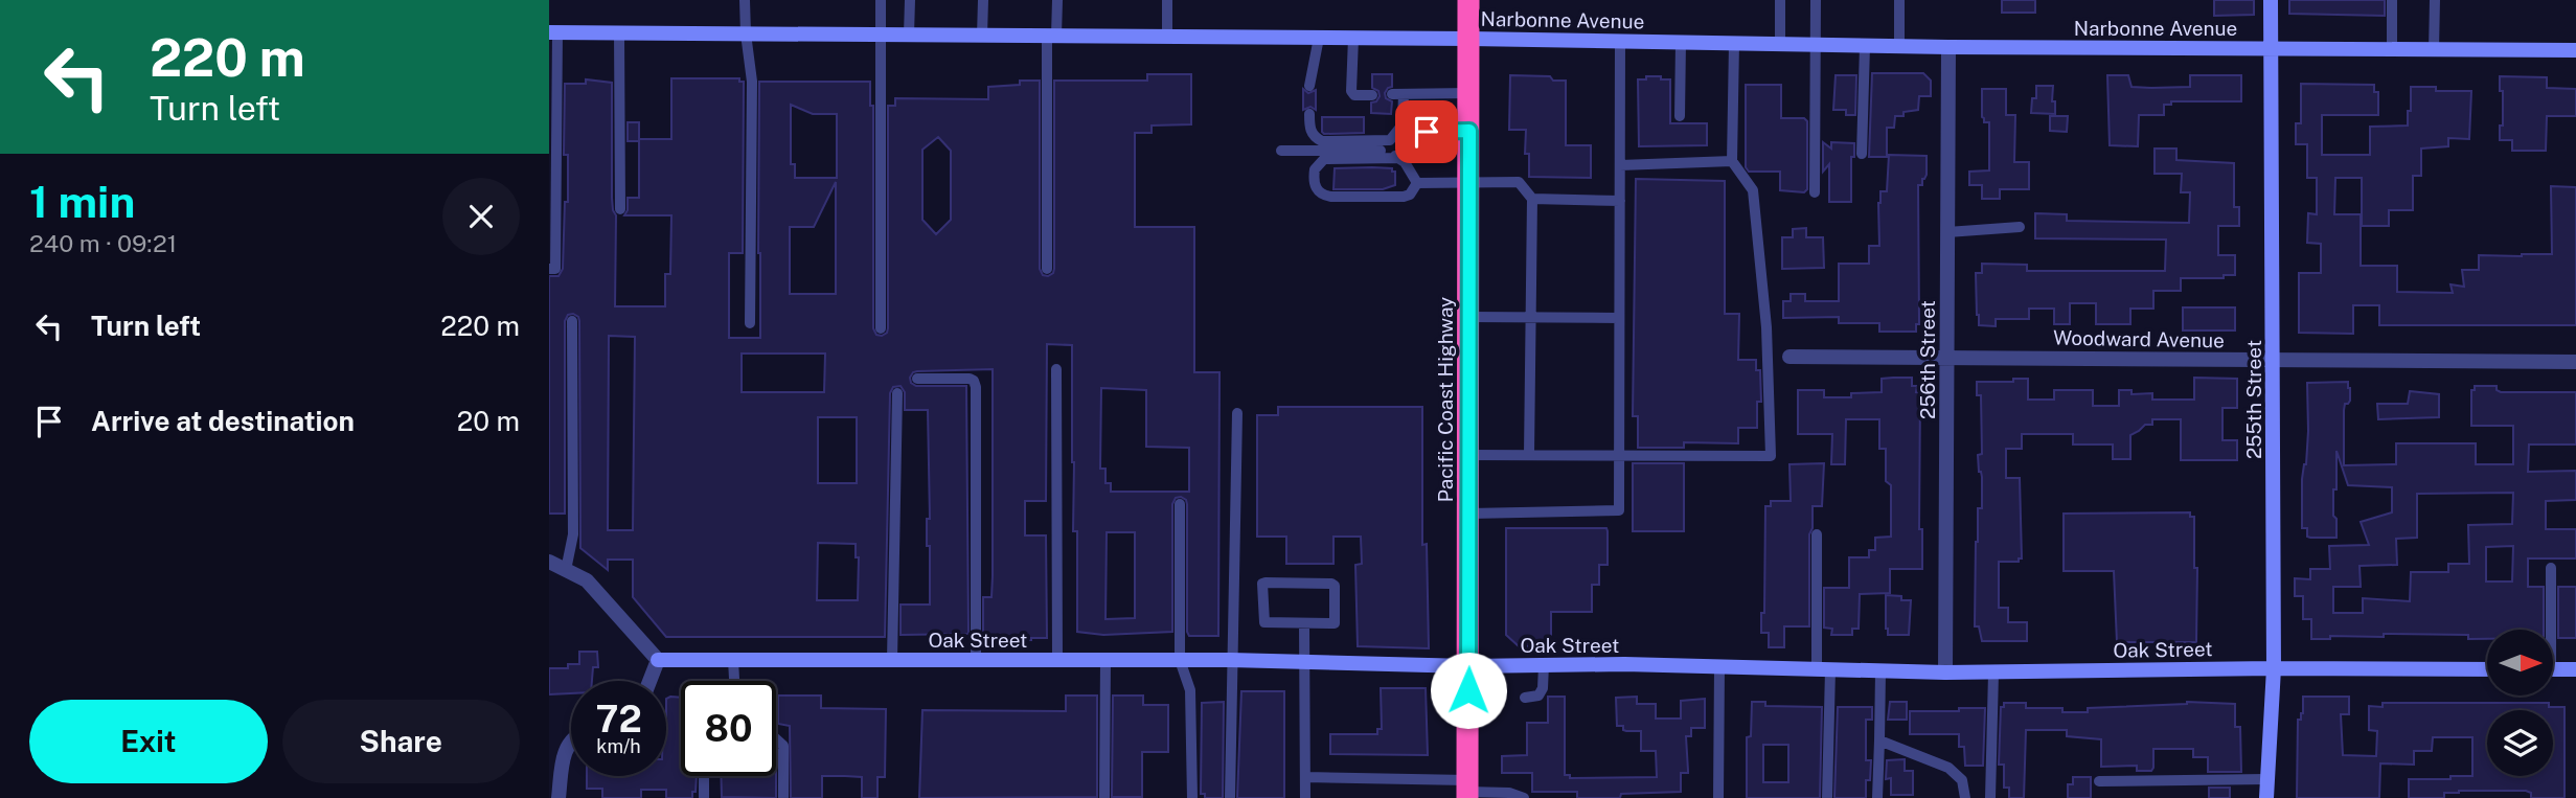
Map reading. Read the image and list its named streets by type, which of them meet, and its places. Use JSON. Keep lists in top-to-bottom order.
{
  "streets": {
    "highway": ["Pacific Coast Highway"],
    "street": [
      "Narbonne Avenue",
      "Woodward Avenue",
      "256th Street",
      "255th Street",
      "Oak Street"
    ]
  },
  "crossings": [
    ["Narbonne Avenue", "256th Street"],
    ["Narbonne Avenue", "Pacific Coast Highway"],
    ["Narbonne Avenue", "255th Street"],
    ["Woodward Avenue", "256th Street"],
    ["Woodward Avenue", "255th Street"],
    ["256th Street", "Oak Street"],
    ["Pacific Coast Highway", "Oak Street"],
    ["255th Street", "Oak Street"]
  ],
  "north": "right",
  "page": {
    "turn": ["220 m", "Turn left"],
    "heading": ["1 min", "240 m · 09:21"],
    "list": [
      {
        "name": "Turn left",
        "value": "220 m"
      },
      {
        "name": "Arrive at destination",
        "value": "20 m"
      }
    ],
    "speed": "72 km/h",
    "limit": "80",
    "buttons": ["Exit", "Share"]
  }
}
